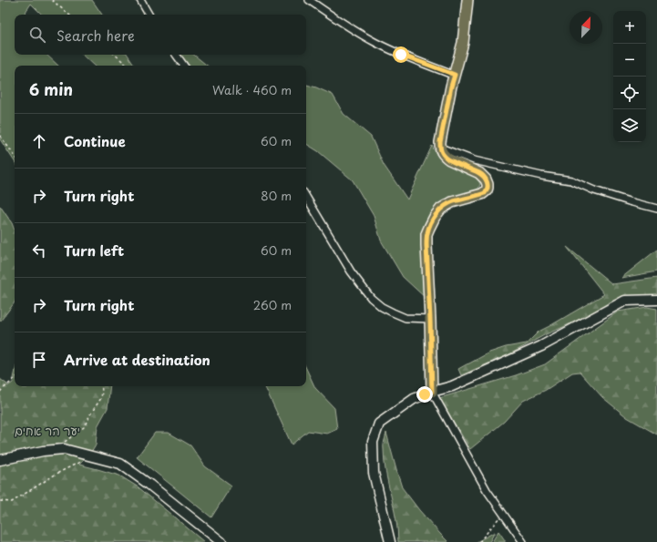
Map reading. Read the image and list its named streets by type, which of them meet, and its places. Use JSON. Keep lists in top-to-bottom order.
{
  "parks": ["יער הר אחים"],
  "north": "top right",
  "page": {
    "map_buttons": ["+", "−"],
    "search": "Search here",
    "heading": ["6 min", "Walk · 460 m"],
    "list": [
      ["Continue", "60 m"],
      ["Turn right", "80 m"],
      ["Turn left", "60 m"],
      ["Turn right", "260 m"],
      "Arrive at destination"
    ]
  }
}
